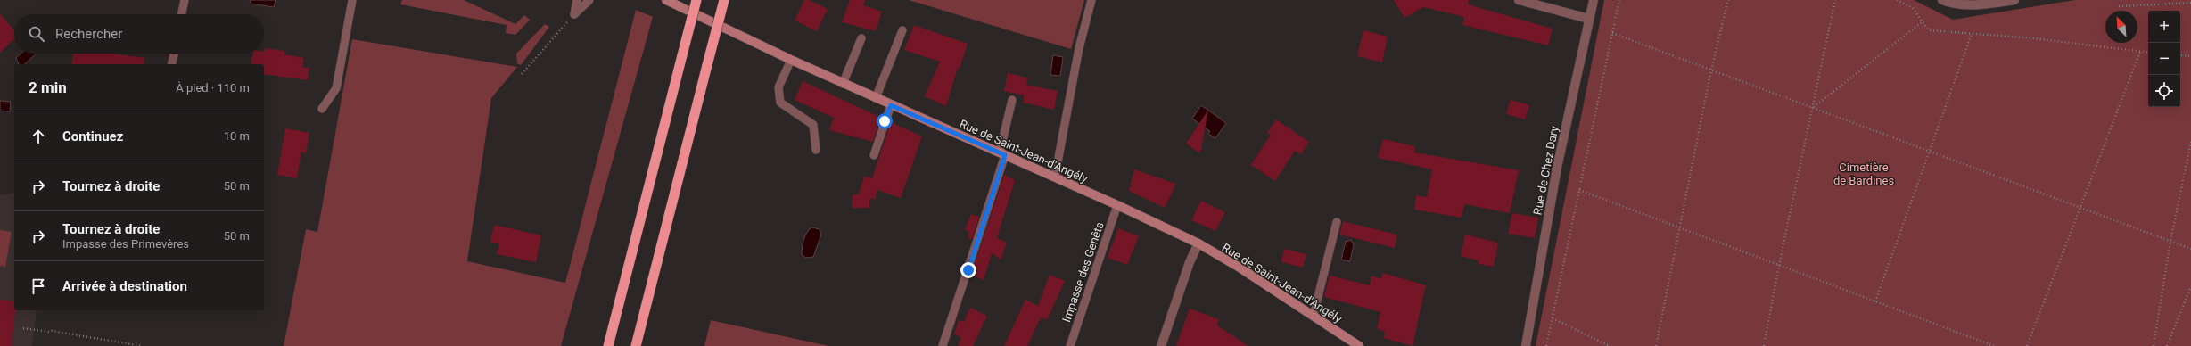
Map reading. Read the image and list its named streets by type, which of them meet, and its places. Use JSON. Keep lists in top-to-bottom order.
{
  "streets": {
    "main road": ["Rue de Saint-Jean-d'Angély"],
    "street": ["Rue de Chez Dary"],
    "lane": ["Impasse des Genêts"]
  },
  "crossings": [
    ["Rue de Saint-Jean-d'Angély", "Impasse des Genêts"]
  ],
  "parks": ["Cimetière de Bardines"],
  "north": "top left",
  "page": {
    "map_buttons": ["+", "−"],
    "search": "Rechercher",
    "heading": ["2 min", "À pied · 110 m"],
    "list": [
      ["Continuez", "10 m"],
      ["Tournez à droite", "50 m"],
      ["Tournez à droite", "Impasse des Primevères", "50 m"],
      "Arrivée à destination"
    ]
  }
}
